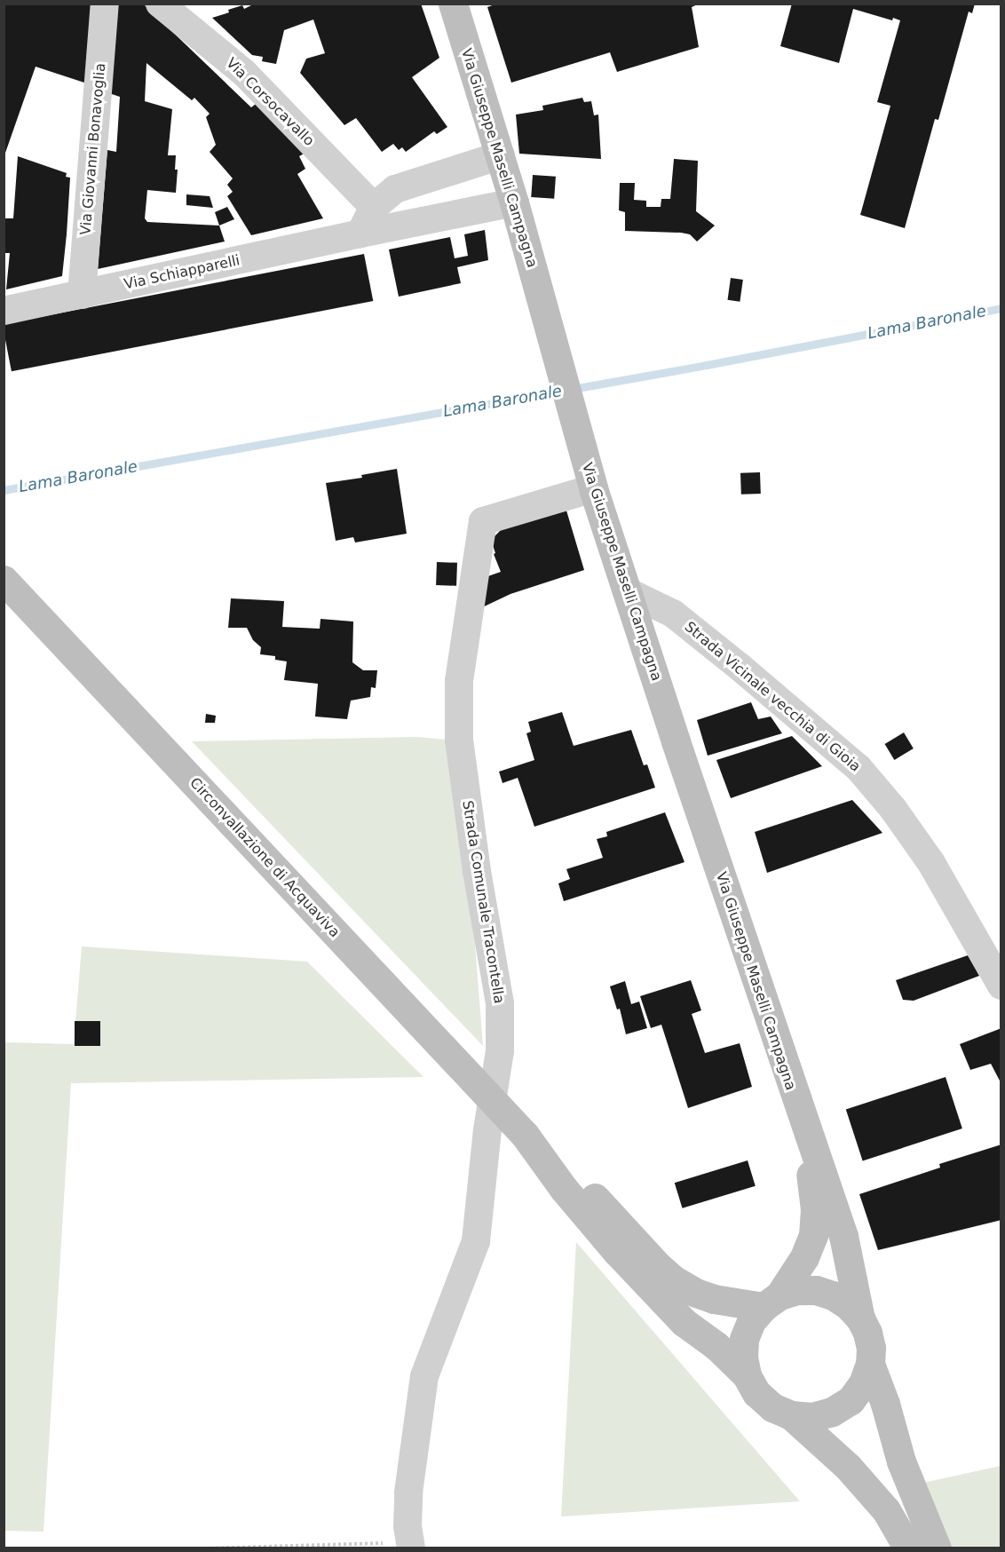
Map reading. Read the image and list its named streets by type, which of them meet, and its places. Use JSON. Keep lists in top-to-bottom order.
{
  "streets": {
    "main road": ["Via Giuseppe Maselli Campagna", "Circonvallazione di Acquaviva"],
    "street": [
      "Via Corsocavallo",
      "Via Giovanni Bonavoglia",
      "Via Schiapparelli",
      "Strada Vicinale vecchia di Gioia",
      "Strada Comunale Tracontella"
    ]
  },
  "crossings": [
    ["Via Giovanni Bonavoglia", "Via Schiapparelli"],
    ["Via Giuseppe Maselli Campagna", "Via Schiapparelli"],
    ["Via Giuseppe Maselli Campagna", "Strada Vicinale vecchia di Gioia"],
    ["Via Giuseppe Maselli Campagna", "Strada Comunale Tracontella"],
    ["Circonvallazione di Acquaviva", "Strada Comunale Tracontella"]
  ],
  "water": ["Lama Baronale"]
}
